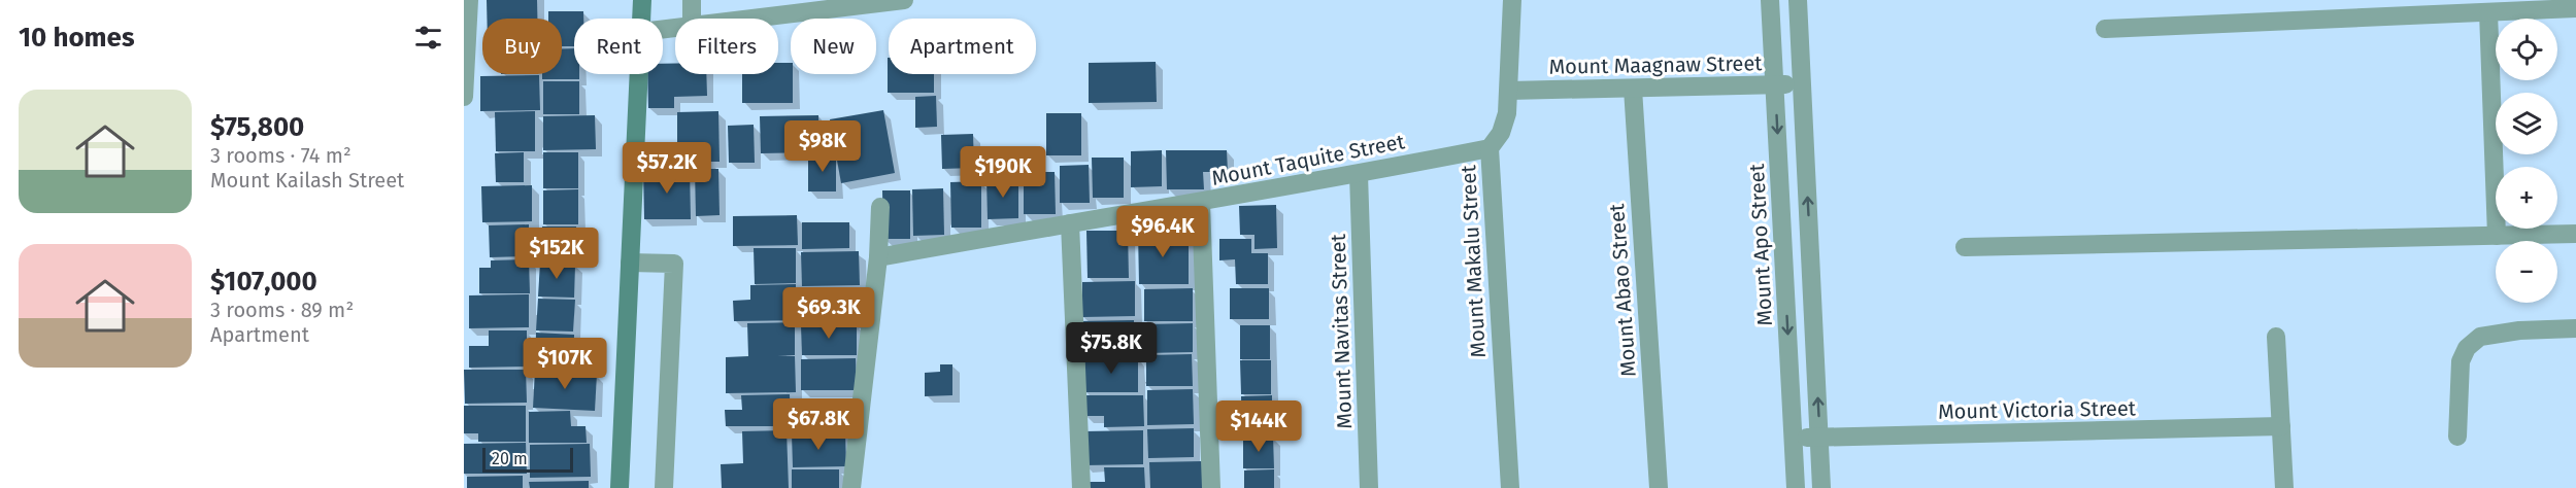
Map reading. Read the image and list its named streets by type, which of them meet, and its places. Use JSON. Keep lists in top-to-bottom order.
{
  "streets": {
    "street": [
      "Mount Maagnaw Street",
      "Mount Taquite Street",
      "Mount Apo Street",
      "Mount Makalu Street",
      "Mount Abao Street",
      "Mount Navitas Street",
      "Mount Victoria Street"
    ]
  },
  "crossings": [
    ["Mount Maagnaw Street", "Mount Apo Street"],
    ["Mount Maagnaw Street", "Mount Makalu Street"],
    ["Mount Maagnaw Street", "Mount Abao Street"],
    ["Mount Taquite Street", "Mount Makalu Street"],
    ["Mount Taquite Street", "Mount Navitas Street"],
    ["Mount Apo Street", "Mount Victoria Street"]
  ],
  "scale_bar": "20 m",
  "page": {
    "heading": "10 homes",
    "map_buttons": ["+", "−"],
    "chip": [
      "Buy",
      "Rent",
      "Filters",
      "New",
      "Apartment"
    ],
    "list": [
      {
        "name": "$75,800",
        "note": "3 rooms · 74 m² · Mount Kailash Street"
      },
      {
        "name": "$107,000",
        "note": "3 rooms · 89 m² · Apartment"
      }
    ],
    "price": [
      "$98K",
      "$57.2K",
      "$190K",
      "$96.4K",
      "$152K",
      "$69.3K",
      "$75.8K",
      "$107K",
      "$67.8K",
      "$144K"
    ],
    "scale": "20 m"
  }
}
